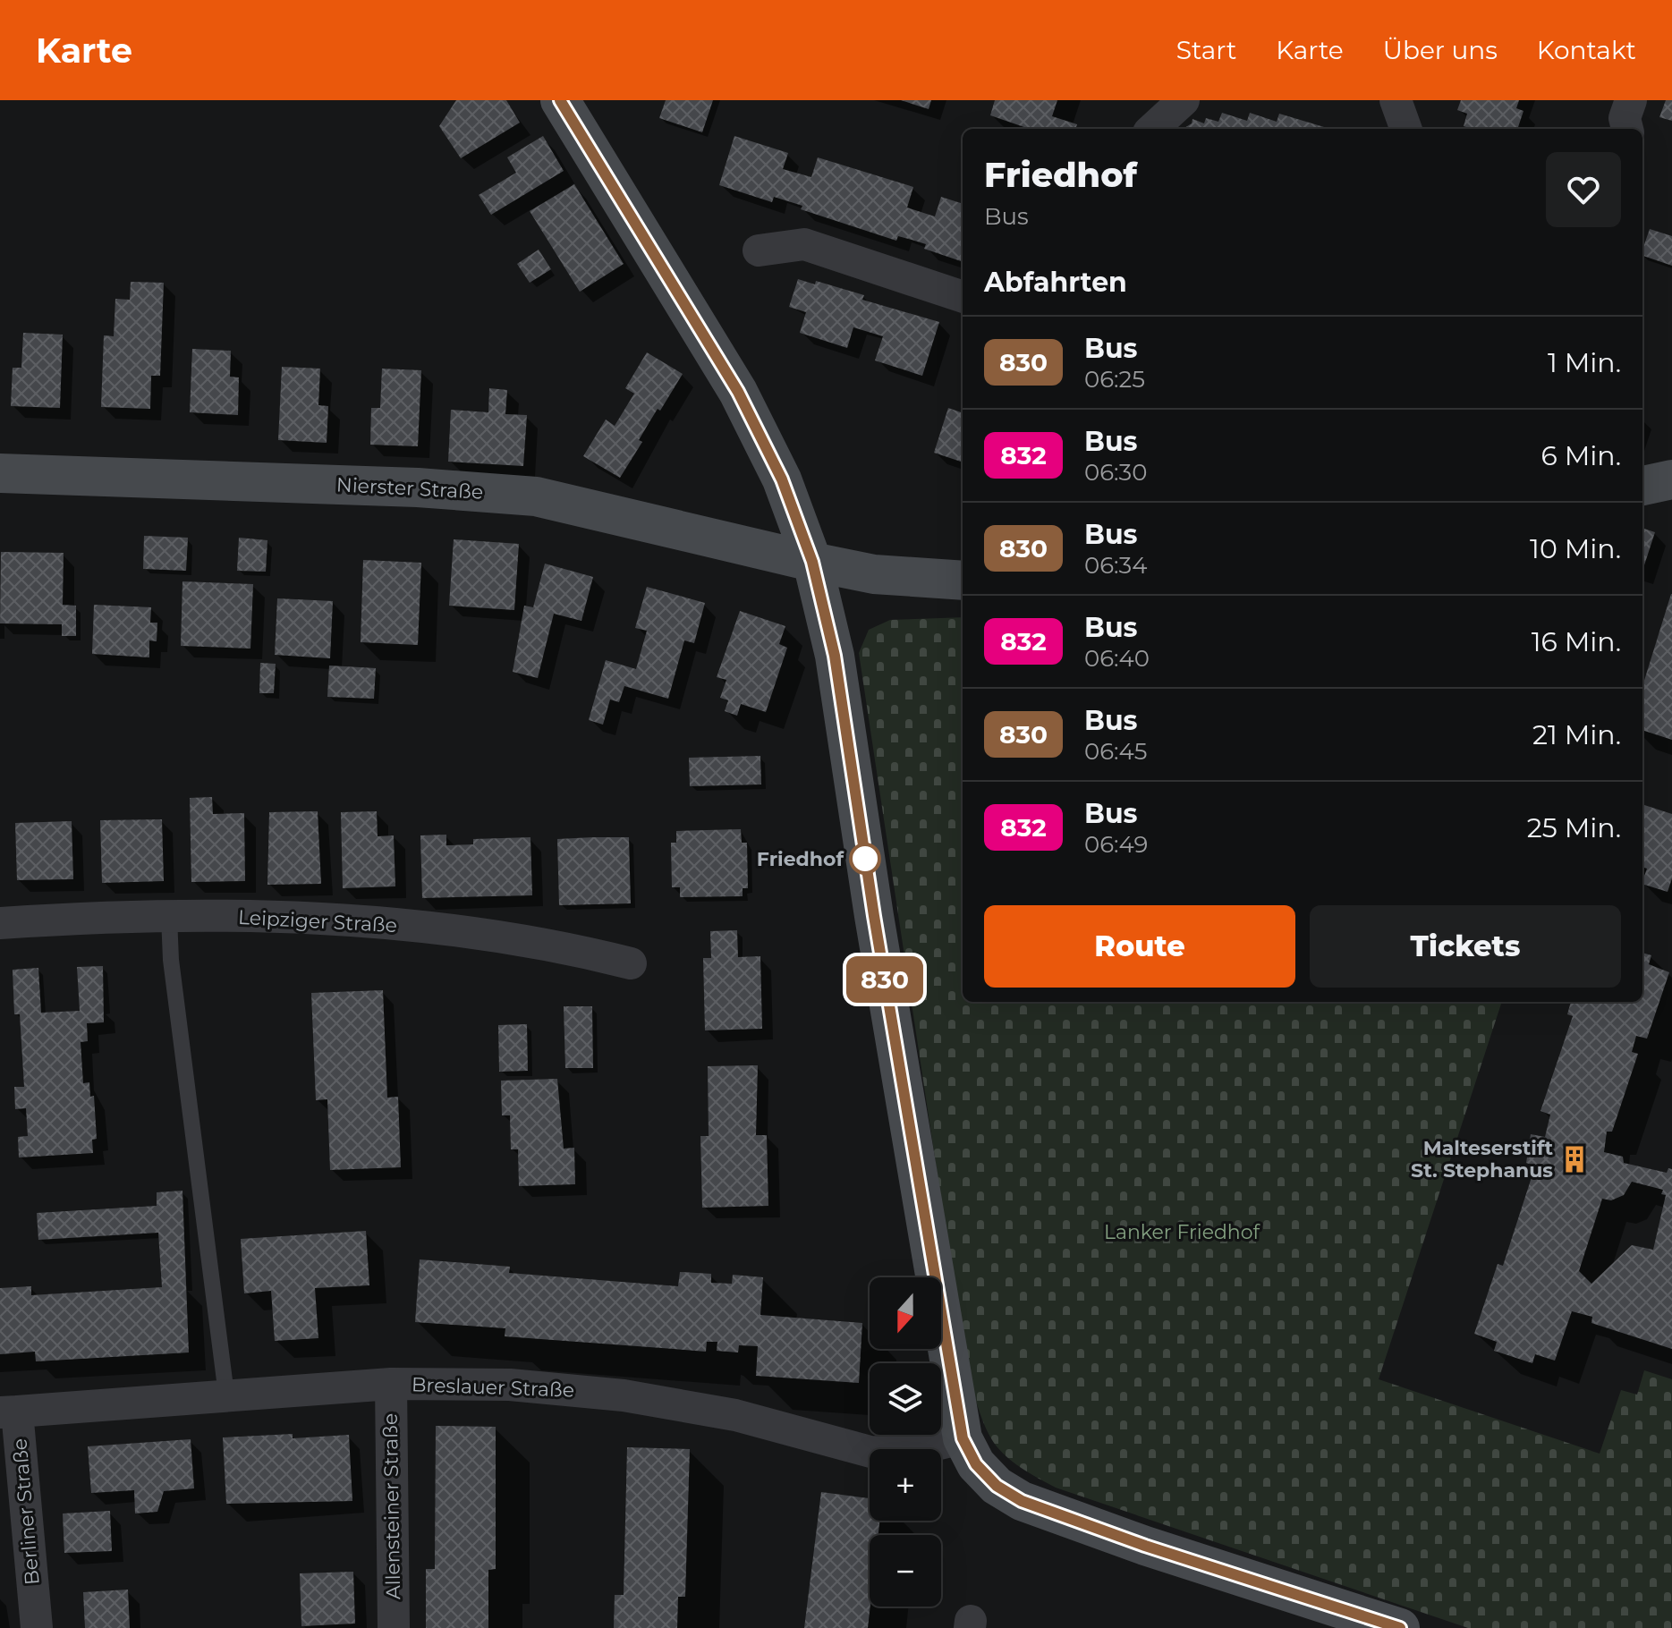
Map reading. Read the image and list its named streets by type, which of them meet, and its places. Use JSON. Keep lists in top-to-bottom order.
{
  "streets": {
    "street": [
      "Nierster Straße",
      "Leipziger Straße",
      "Breslauer Straße",
      "Allensteiner Straße",
      "Berliner Straße"
    ]
  },
  "crossings": [
    ["Breslauer Straße", "Allensteiner Straße"],
    ["Breslauer Straße", "Berliner Straße"]
  ],
  "parks": ["Lanker Friedhof"],
  "places": {
    "other": ["Friedhof"],
    "building": ["Malteserstift St. Stephanus"]
  },
  "lines": ["bus line 830"],
  "north": "bottom",
  "page": {
    "header": "Karte",
    "nav": [
      "Start",
      "Karte",
      "Über uns",
      "Kontakt"
    ],
    "on_map": "830",
    "heading": [
      ["Friedhof", "Bus"],
      "Abfahrten"
    ],
    "list": [
      {
        "mark": "830",
        "name": "Bus",
        "note": "06:25",
        "value": "1 Min."
      },
      {
        "mark": "832",
        "name": "Bus",
        "note": "06:30",
        "value": "6 Min."
      },
      {
        "mark": "830",
        "name": "Bus",
        "note": "06:34",
        "value": "10 Min."
      },
      {
        "mark": "832",
        "name": "Bus",
        "note": "06:40",
        "value": "16 Min."
      },
      {
        "mark": "830",
        "name": "Bus",
        "note": "06:45",
        "value": "21 Min."
      },
      {
        "mark": "832",
        "name": "Bus",
        "note": "06:49",
        "value": "25 Min."
      }
    ],
    "buttons": ["Route", "Tickets"],
    "map_buttons": ["+", "−"]
  }
}
